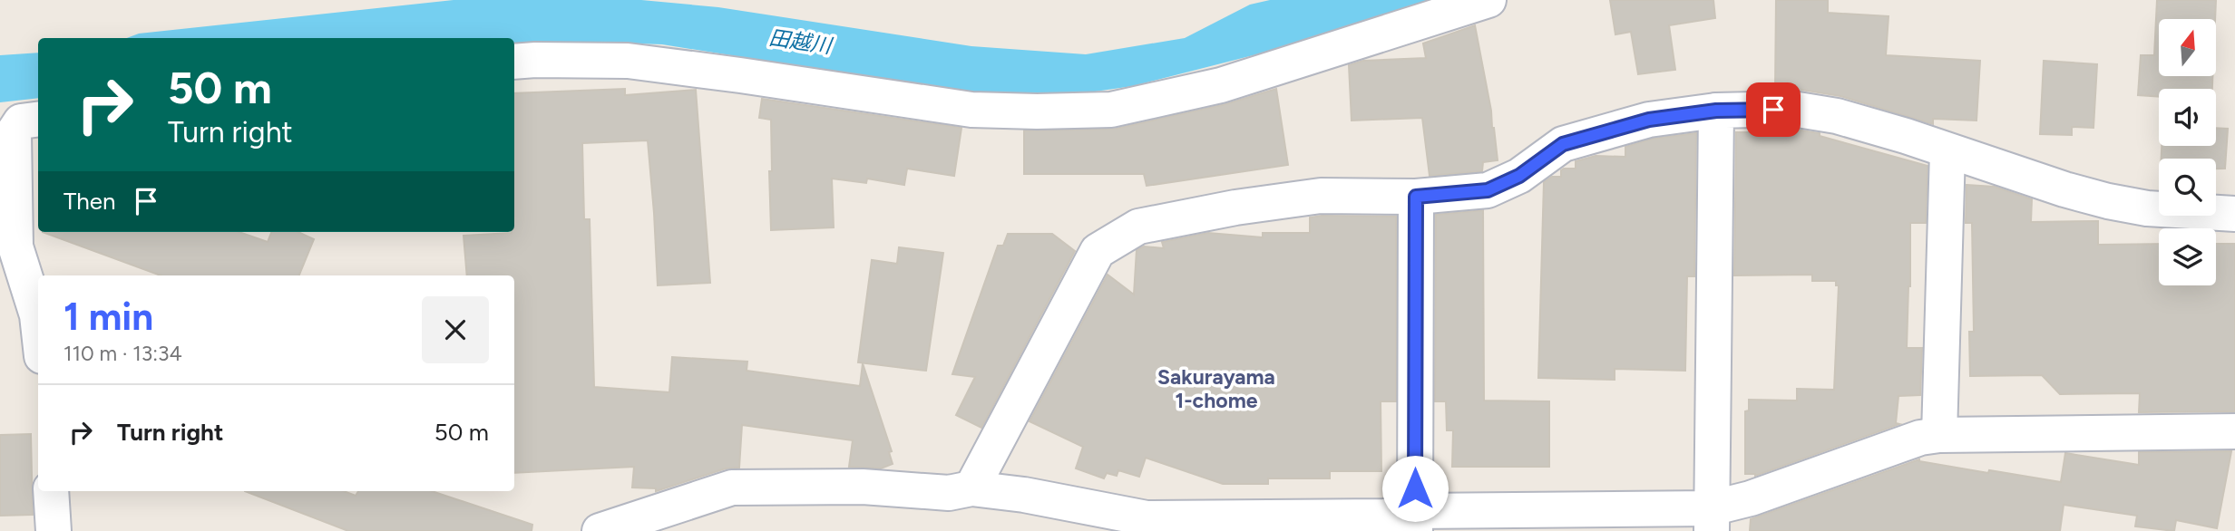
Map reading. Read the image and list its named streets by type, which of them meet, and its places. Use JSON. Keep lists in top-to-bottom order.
{
  "districts": ["Sakurayama 1-chome"],
  "water": ["田越川"],
  "north": "top",
  "page": {
    "turn": ["50 m", "Turn right"],
    "then": "Then",
    "heading": ["1 min", "110 m · 13:34"],
    "list": [
      {
        "name": "Turn right",
        "value": "50 m"
      }
    ]
  }
}
